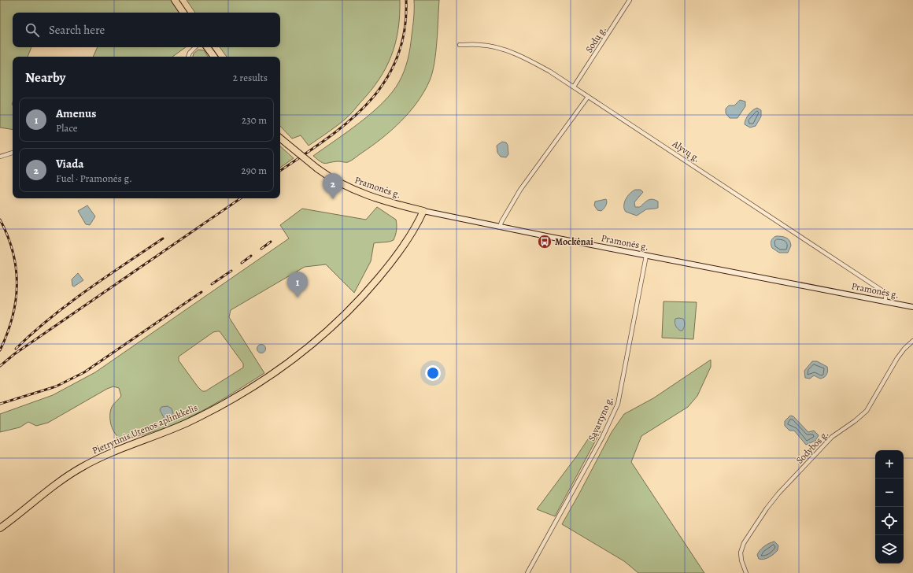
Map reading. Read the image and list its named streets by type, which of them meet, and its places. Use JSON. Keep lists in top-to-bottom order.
{
  "streets": {
    "highway": ["Pramonės g.", "Pietrytinis Utenos aplinkkelis"],
    "street": [
      "Sodų g.",
      "Alyvų g.",
      "Sąvartyno g.",
      "Sodybos g."
    ]
  },
  "crossings": [
    ["Sodų g.", "Alyvų g."],
    ["Alyvų g.", "Pramonės g."],
    ["Pramonės g.", "Sąvartyno g."],
    ["Pramonės g.", "Pietrytinis Utenos aplinkkelis"]
  ],
  "places": {
    "bus stop": ["Mockėnai"]
  },
  "page": {
    "search": "Search here",
    "heading": ["Nearby", "2 results"],
    "list": [
      {
        "mark": "1",
        "name": "Amenus",
        "note": "Place",
        "value": "230 m"
      },
      {
        "mark": "2",
        "name": "Viada",
        "note": "Fuel · Pramonės g.",
        "value": "290 m"
      }
    ],
    "pins": ["2", "1"],
    "map_buttons": ["+", "−"]
  }
}
